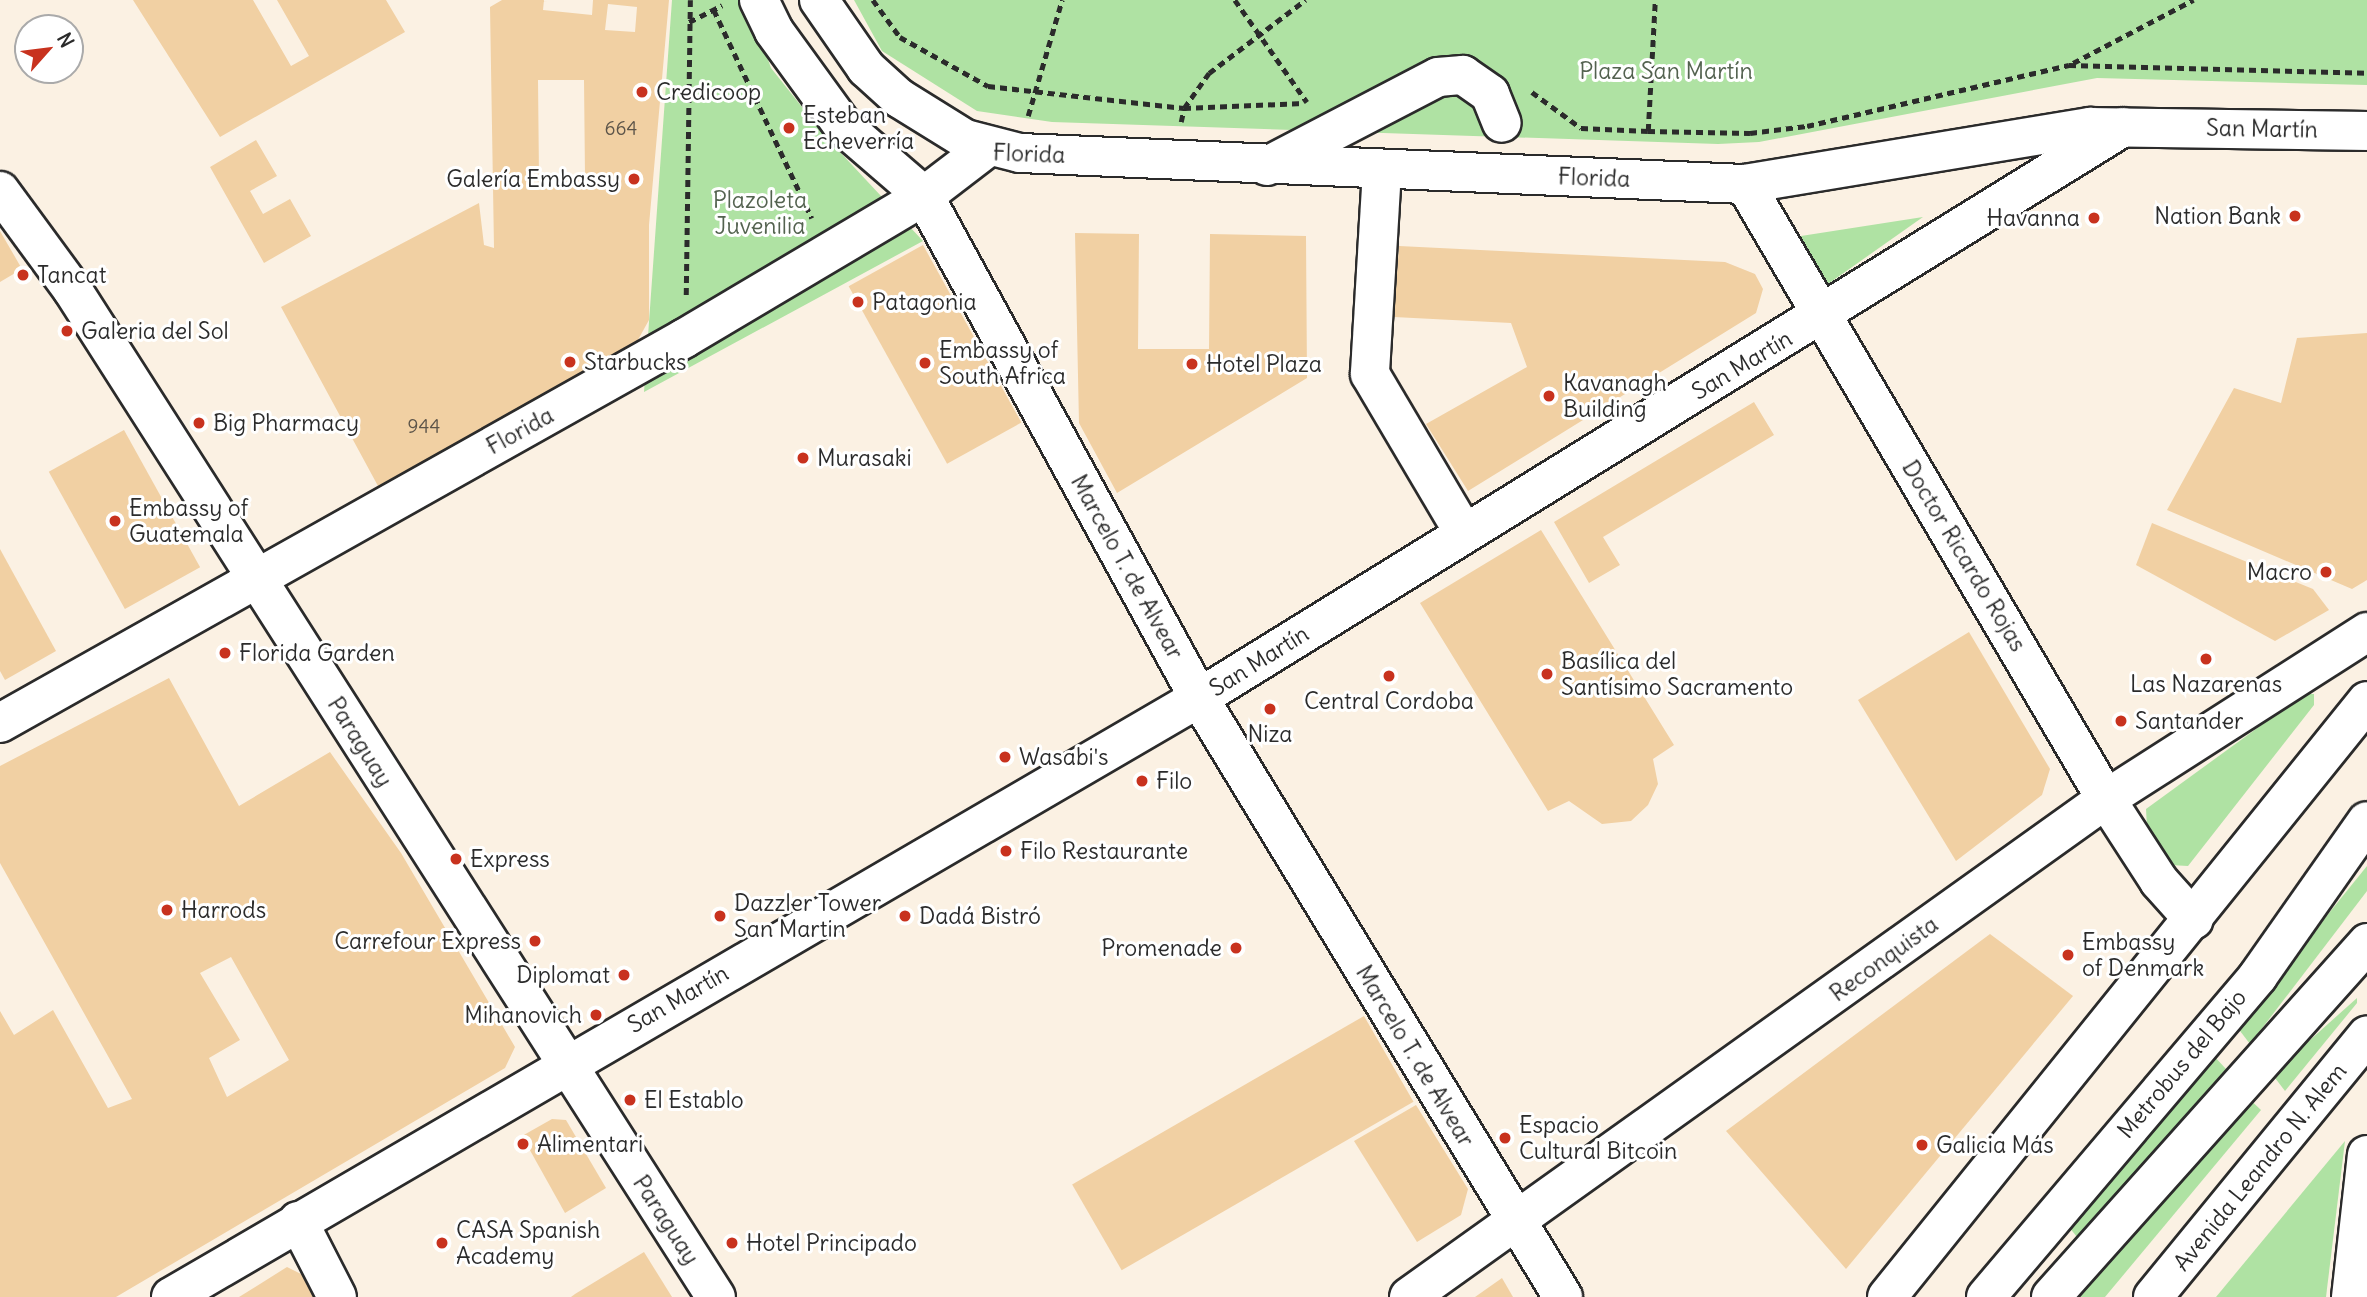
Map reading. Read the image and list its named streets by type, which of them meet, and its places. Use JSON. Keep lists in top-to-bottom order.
{
  "streets": {
    "street": [
      "San Martín",
      "Florida",
      "Doctor Ricardo Rojas",
      "Marcelo T. de Alvear",
      "Paraguay",
      "Reconquista",
      "Metrobus del Bajo",
      "Avenida Leandro N. Alem"
    ]
  },
  "crossings": [
    ["San Martín", "Florida"],
    ["San Martín", "Doctor Ricardo Rojas"],
    ["San Martín", "Marcelo T. de Alvear"],
    ["San Martín", "Paraguay"],
    ["Florida", "Doctor Ricardo Rojas"],
    ["Florida", "Marcelo T. de Alvear"],
    ["Florida", "Paraguay"],
    ["Doctor Ricardo Rojas", "Reconquista"],
    ["Marcelo T. de Alvear", "Reconquista"]
  ],
  "parks": ["Plaza San Martín", "Plazoleta Juvenilia"],
  "places": [
    "Credicoop",
    "Esteban Echeverría",
    "Galería Embassy",
    "Nation Bank",
    "Havanna",
    "Tancat",
    "Patagonia",
    "Galeria del Sol",
    "Starbucks",
    "Embassy of South Africa",
    "Hotel Plaza",
    "Kavanagh Building",
    "Big Pharmacy",
    "Murasaki",
    "Embassy of Guatemala",
    "Macro",
    "Florida Garden",
    "Las Nazarenas",
    "Basílica del Santísimo Sacramento",
    "Central Cordoba",
    "Niza",
    "Santander",
    "Wasabi's",
    "Filo",
    "Filo Restaurante",
    "Express",
    "Harrods",
    "Dazzler Tower San Martin",
    "Dadá Bistró",
    "Carrefour Express",
    "Promenade",
    "Embassy of Denmark",
    "Diplomat",
    "Mihanovich",
    "El Establo",
    "Espacio Cultural Bitcoin",
    "Alimentari",
    "Galicia Más",
    "CASA Spanish Academy",
    "Hotel Principado"
  ],
  "house_numbers": ["664", "944"],
  "north": "top right"
}
